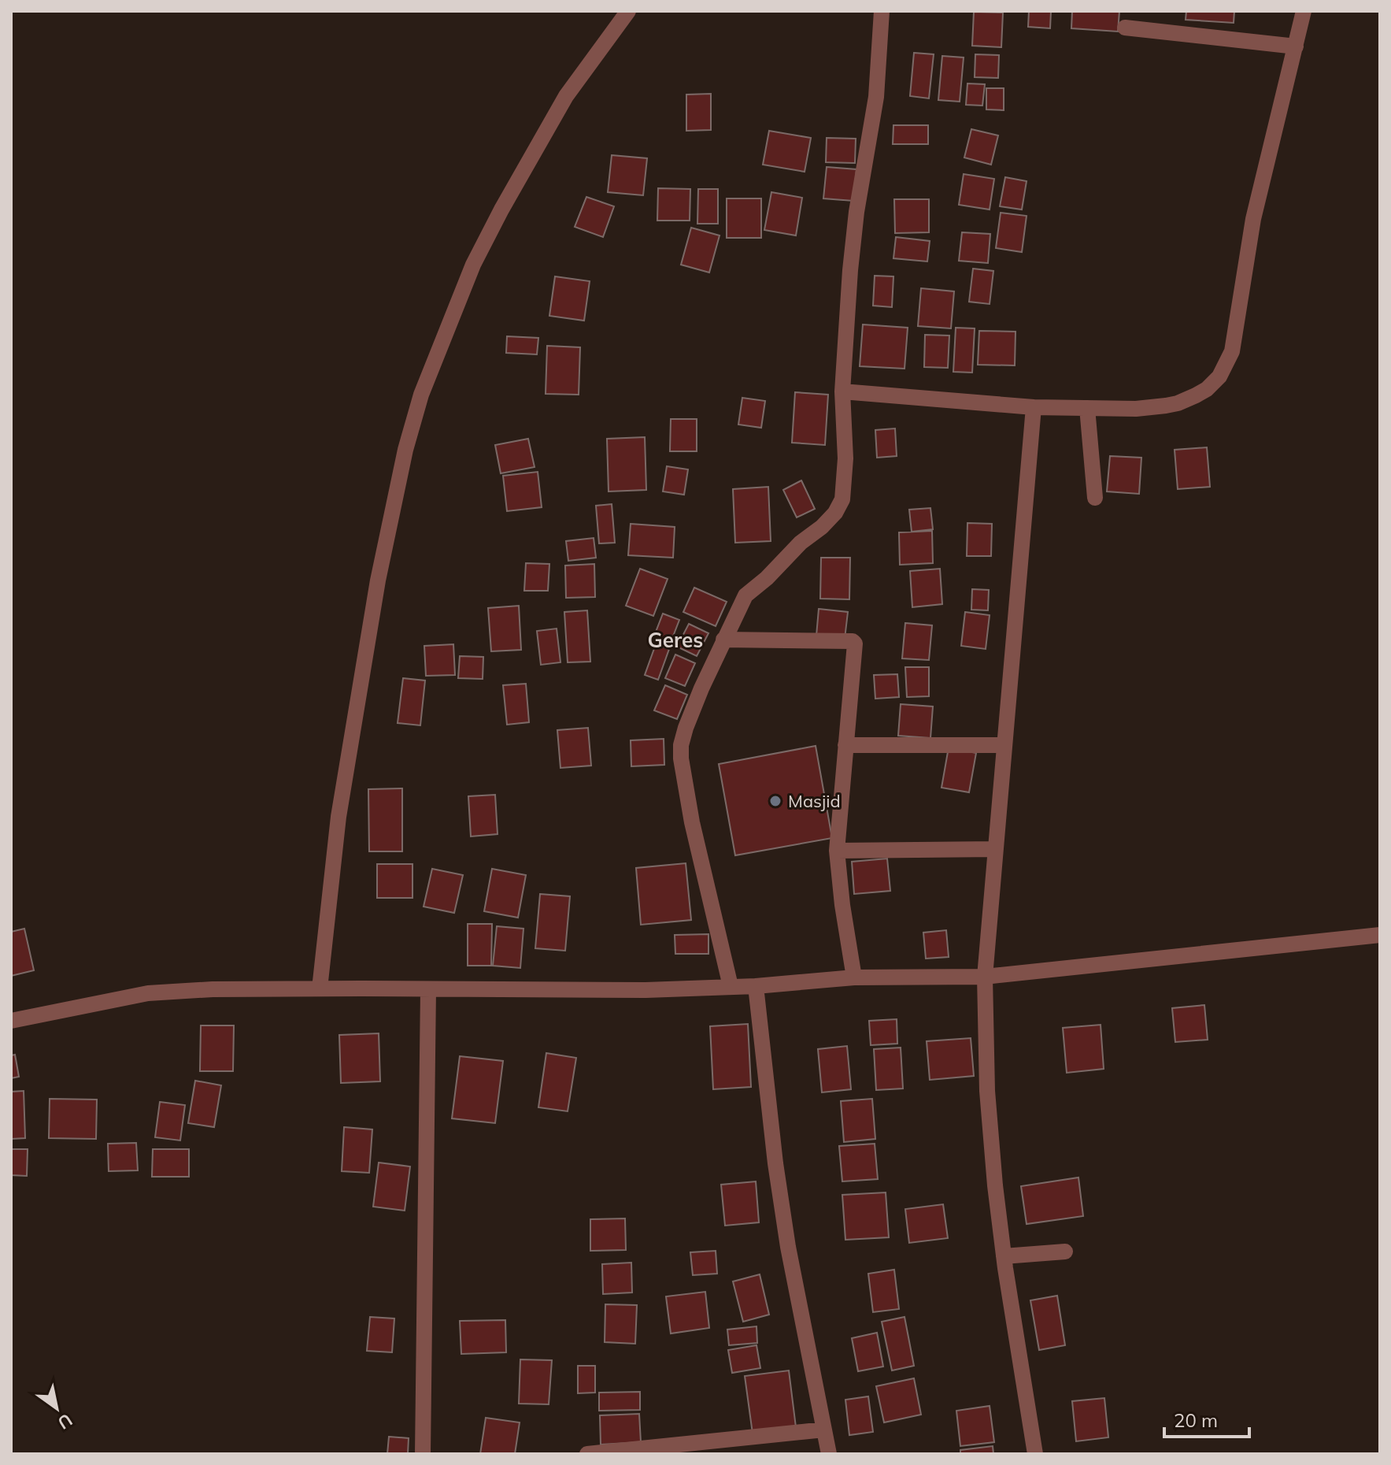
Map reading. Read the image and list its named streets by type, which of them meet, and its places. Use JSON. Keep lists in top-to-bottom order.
{
  "districts": ["Geres"],
  "places": ["Masjid"],
  "scale_bar": "20 m",
  "north": "bottom right"
}
